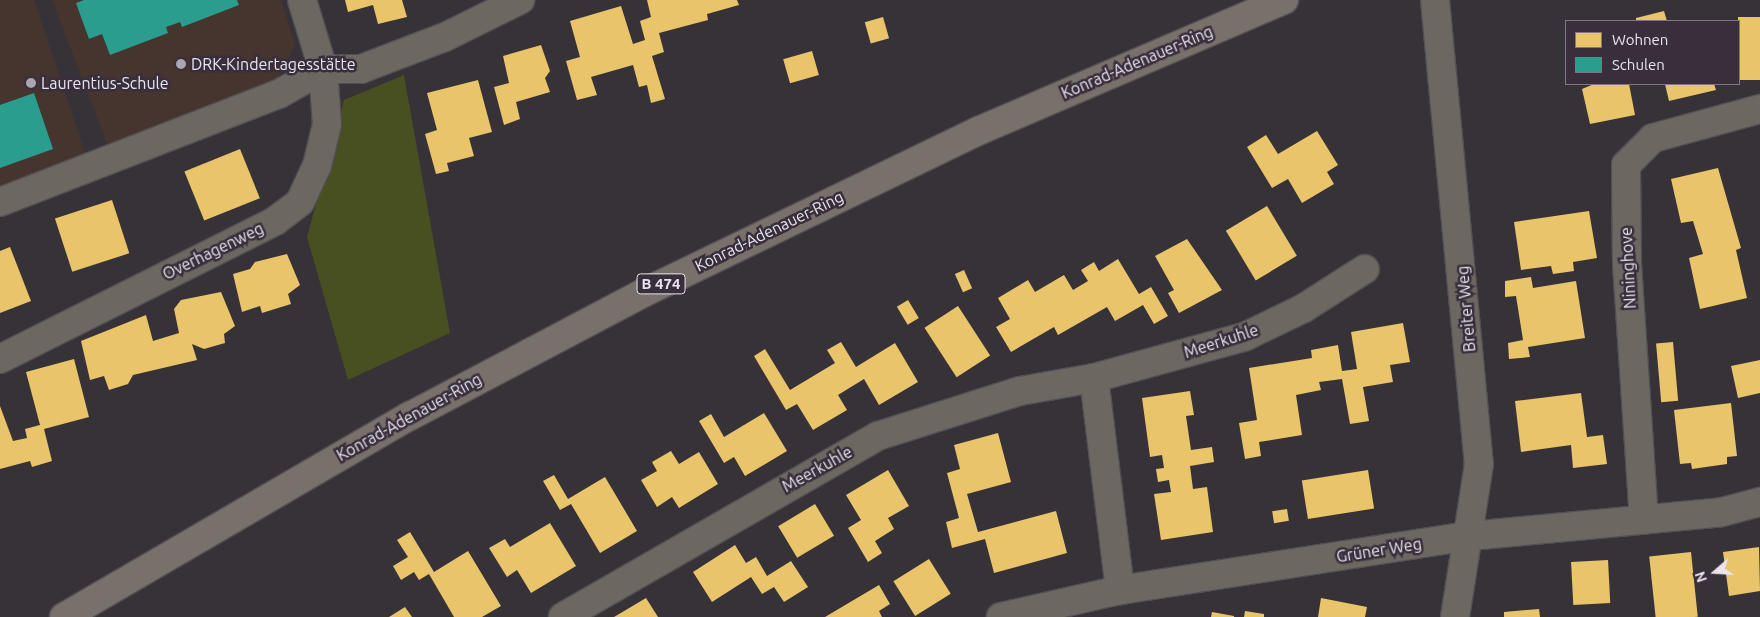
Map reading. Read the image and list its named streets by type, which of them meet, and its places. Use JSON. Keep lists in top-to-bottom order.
{
  "streets": {
    "main road": ["Konrad-Adenauer-Ring", "B 474"],
    "street": [
      "Overhagenweg",
      "Nininghove",
      "Breiter Weg",
      "Meerkuhle",
      "Grüner Weg"
    ]
  },
  "crossings": [
    ["Nininghove", "Grüner Weg"],
    ["Breiter Weg", "Grüner Weg"]
  ],
  "places": ["DRK-Kindertagesstätte", "Laurentius-Schule"],
  "legend": ["Wohnen", "Schulen"],
  "north": "left"
}
